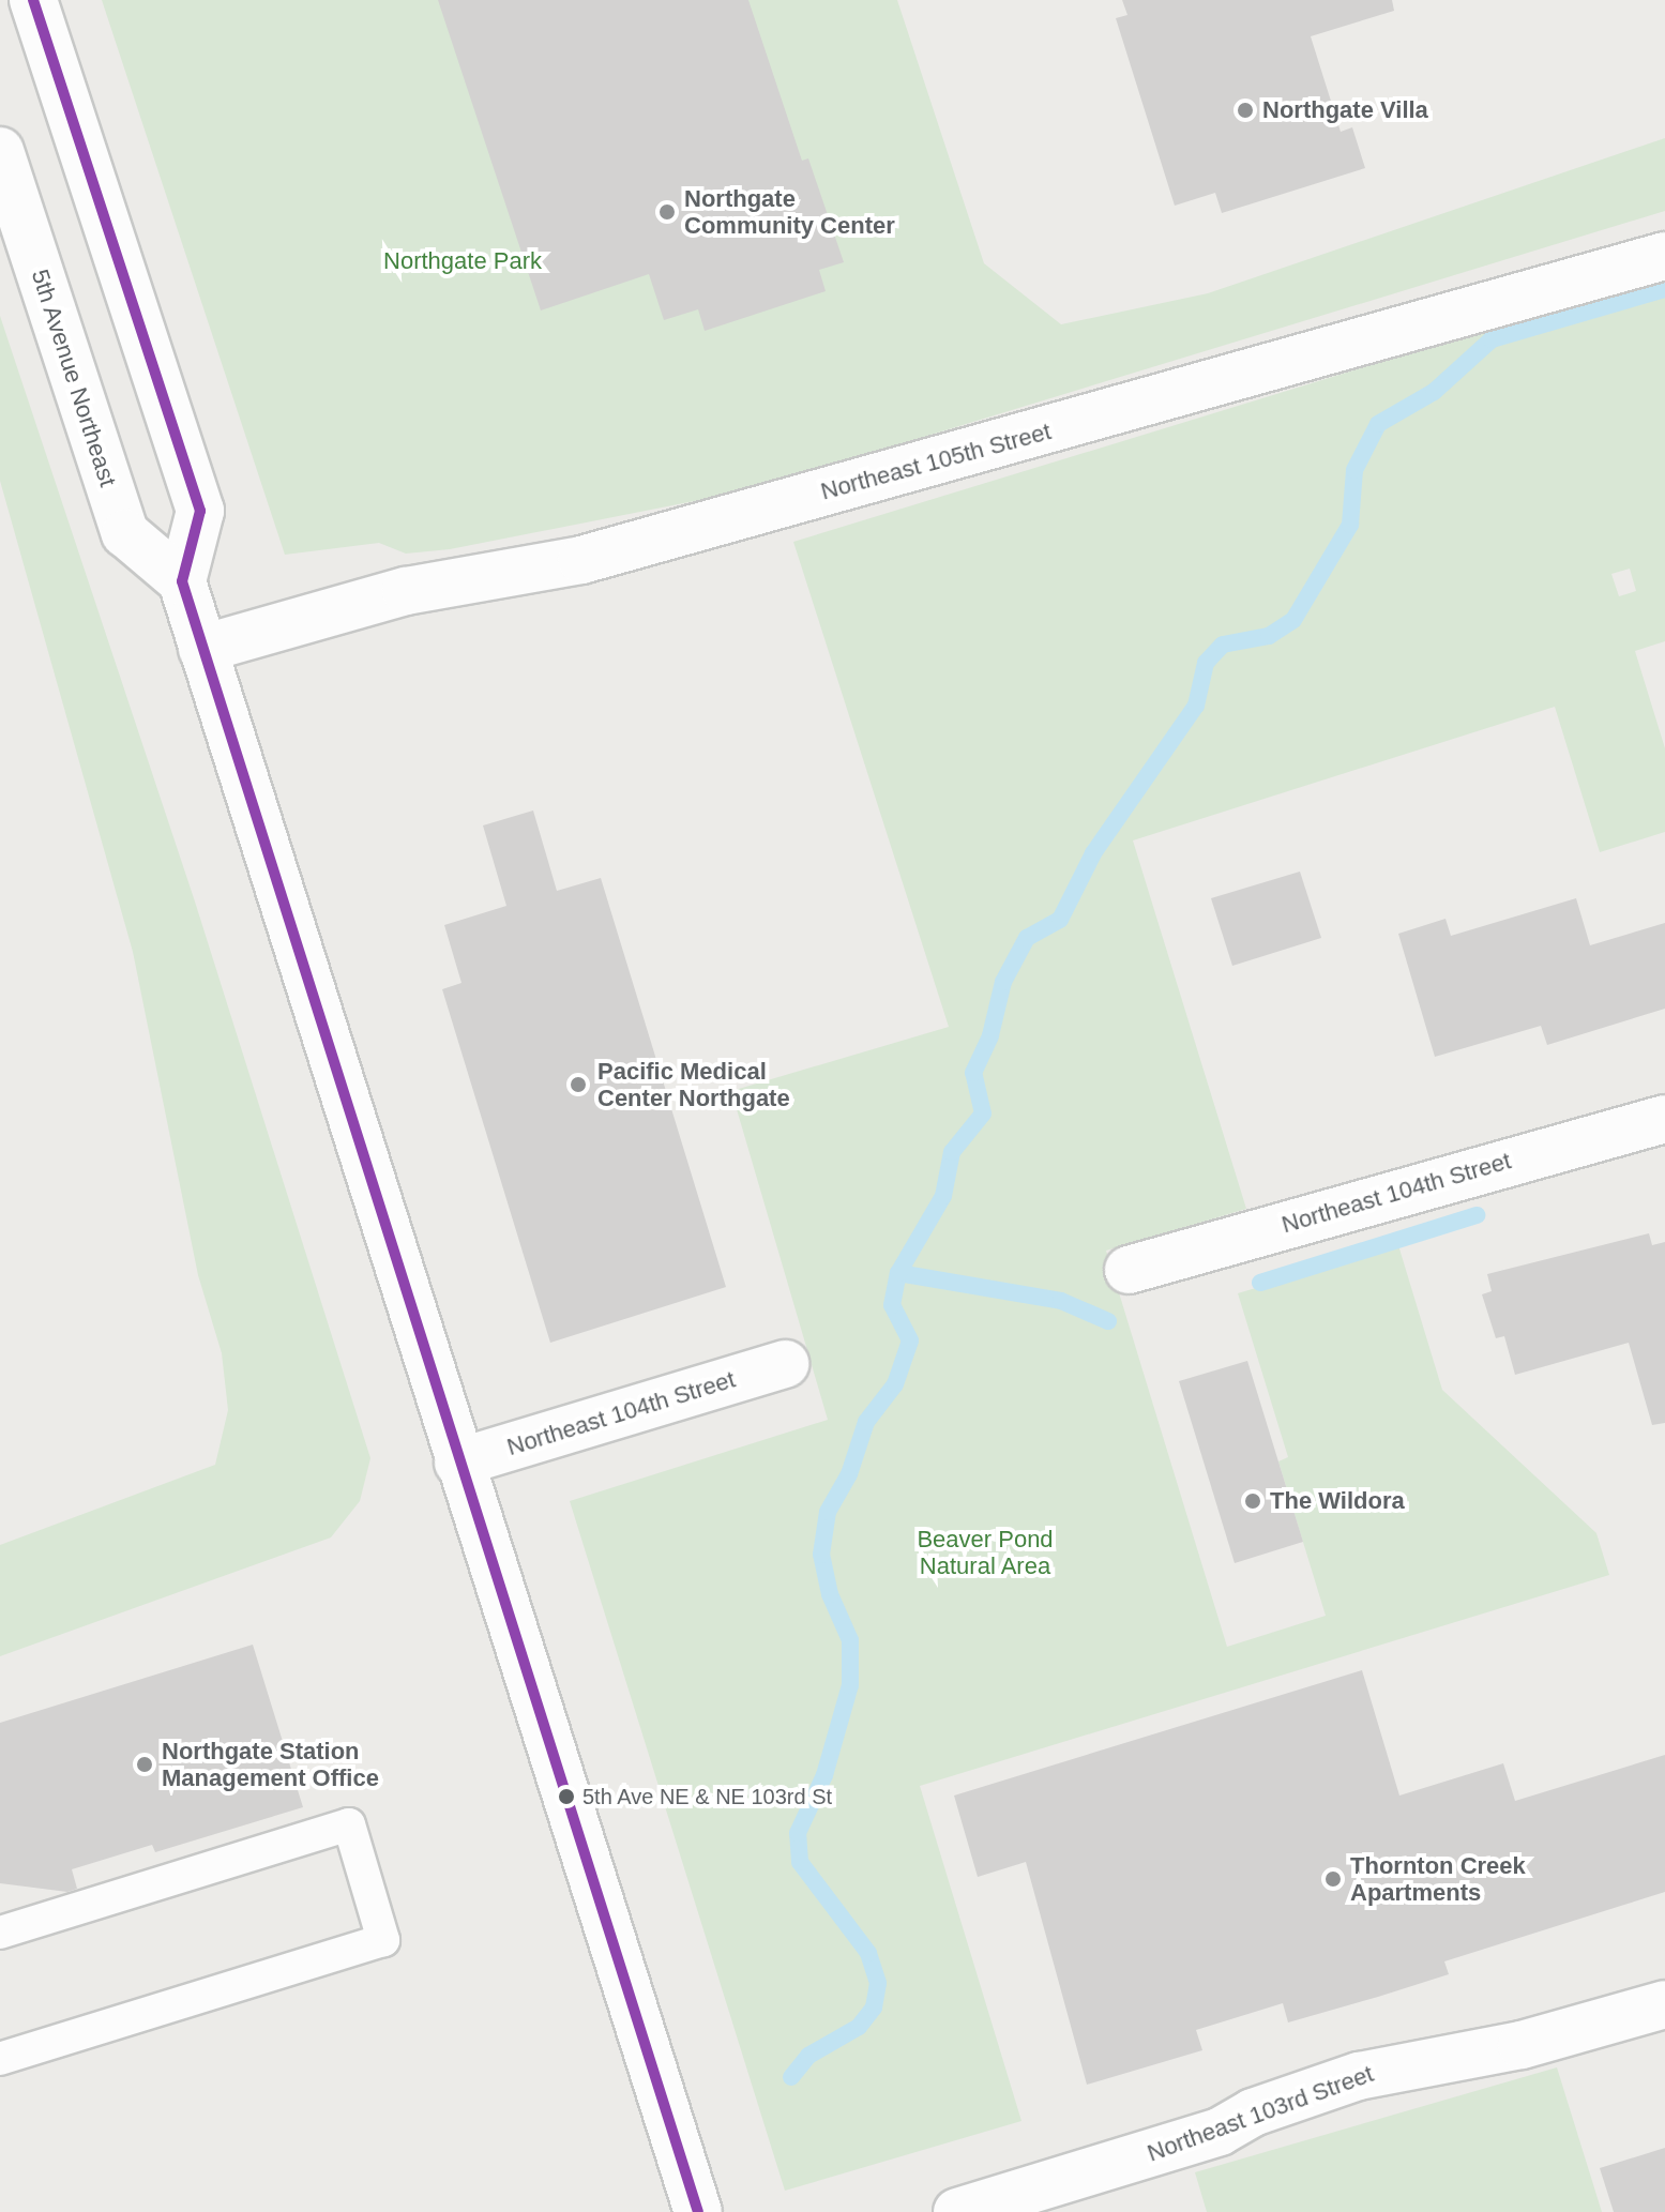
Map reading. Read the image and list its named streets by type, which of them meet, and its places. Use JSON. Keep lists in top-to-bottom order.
{
  "streets": {
    "street": [
      "5th Avenue Northeast",
      "Northeast 105th Street",
      "Northeast 104th Street",
      "Northeast 103rd Street"
    ]
  },
  "parks": ["Northgate Park", "Beaver Pond Natural Area"],
  "places": [
    "Northgate Villa",
    "Northgate Community Center",
    "Pacific Medical Center Northgate",
    "The Wildora",
    "Northgate Station Management Office",
    "5th Ave NE & NE 103rd St",
    "Thornton Creek Apartments"
  ]
}
